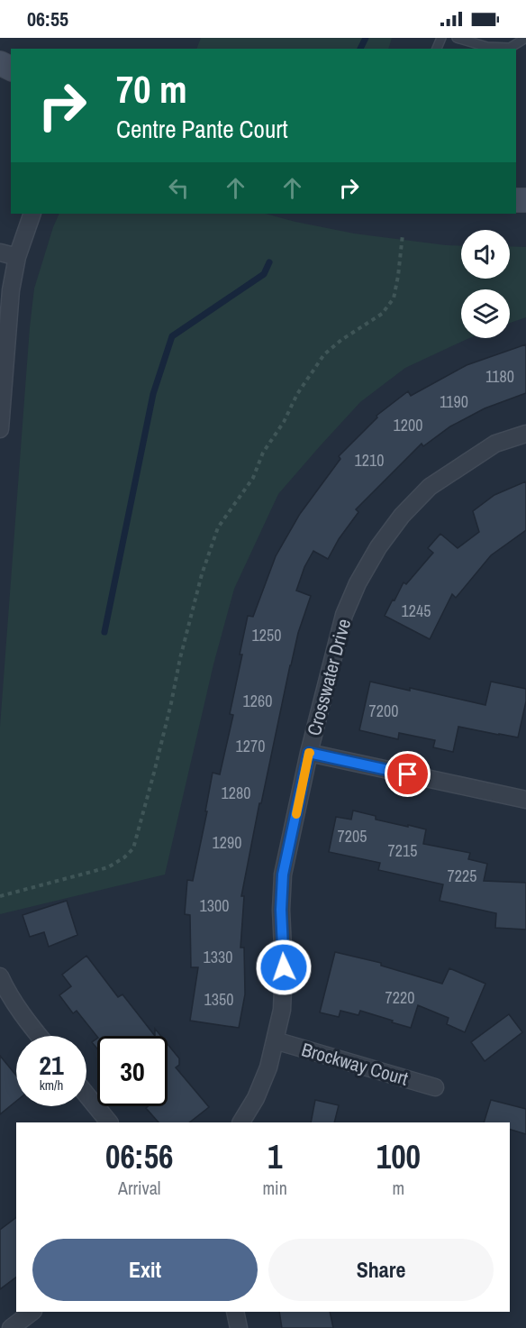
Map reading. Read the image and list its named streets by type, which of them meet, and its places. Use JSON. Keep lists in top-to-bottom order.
{
  "streets": {
    "street": ["Crosswater Drive", "Brockway Court"]
  },
  "crossings": [
    ["Crosswater Drive", "Brockway Court"]
  ],
  "house_numbers": [
    "1180",
    "1190",
    "1200",
    "1210",
    "1245",
    "1250",
    "1260",
    "7200",
    "1270",
    "1280",
    "7205",
    "1290",
    "7215",
    "7225",
    "1300",
    "1330",
    "7220",
    "1350"
  ],
  "page": {
    "status": "06:55",
    "turn": ["70 m", "Centre Pante Court"],
    "speed": "21 km/h",
    "limit": "30",
    "eta": [
      "06:56",
      "Arrival",
      "1",
      "min",
      "100",
      "m"
    ],
    "buttons": ["Exit", "Share"]
  }
}
